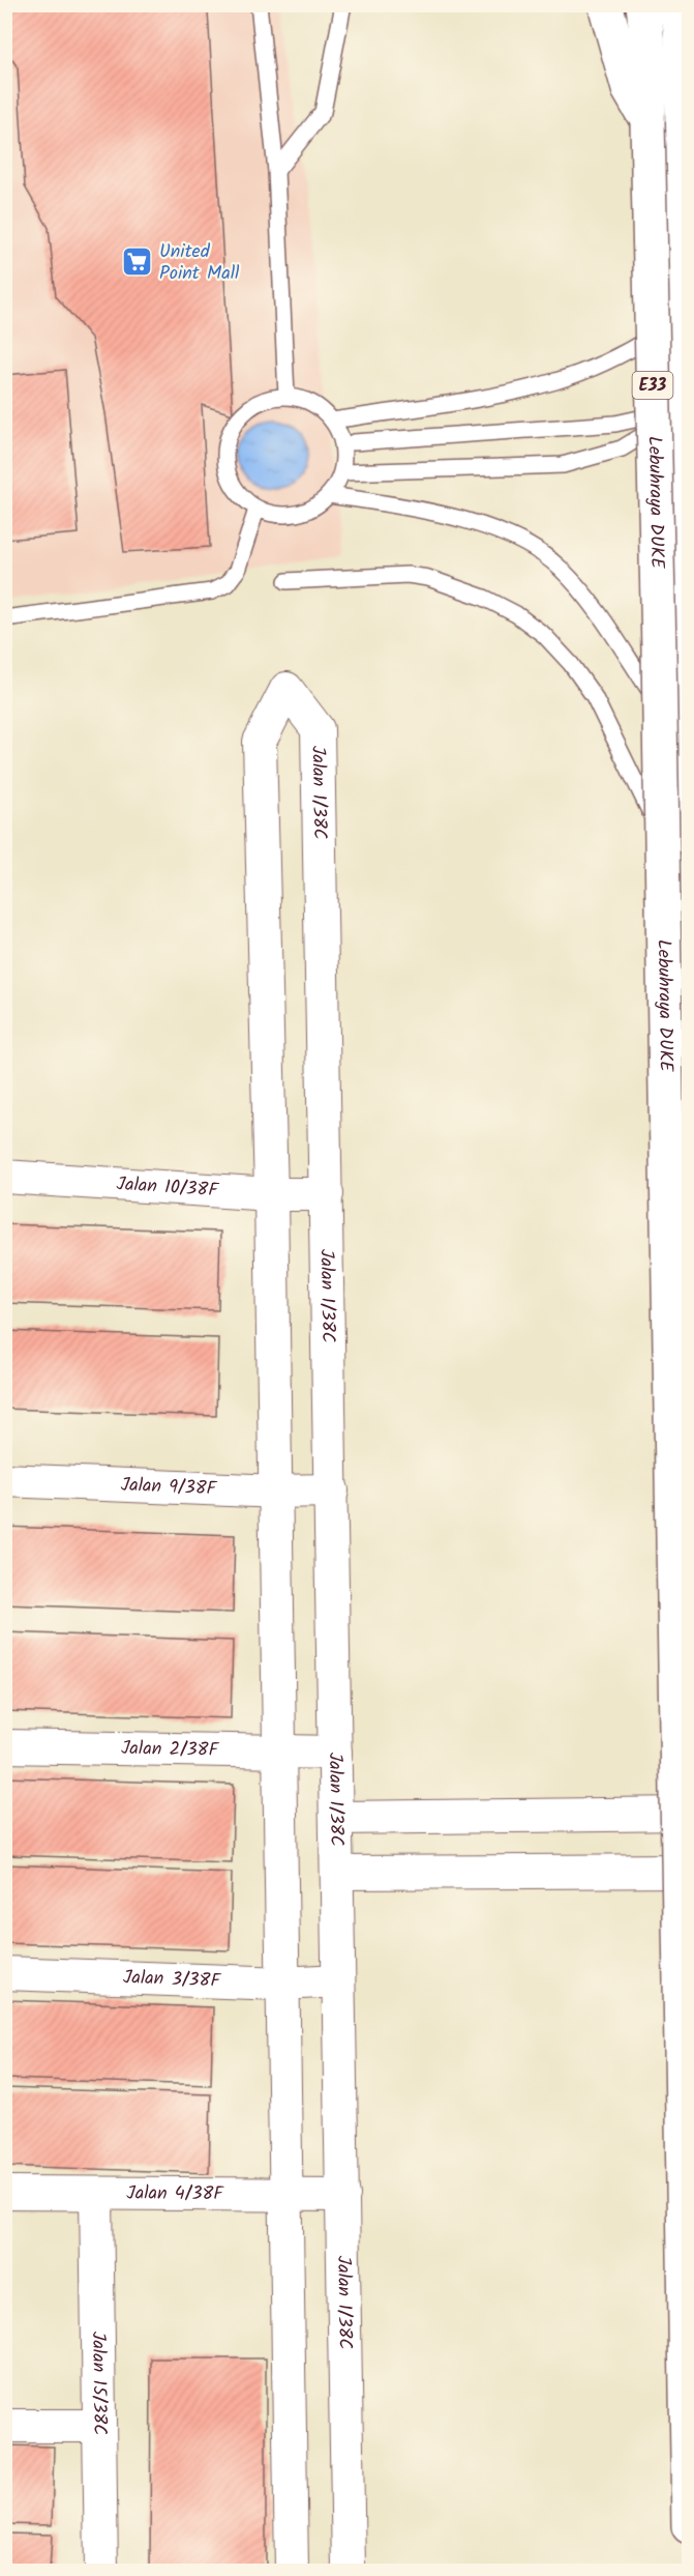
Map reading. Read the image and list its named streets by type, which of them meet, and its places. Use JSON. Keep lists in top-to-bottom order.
{
  "streets": {
    "main road": ["E33", "Lebuhraya DUKE"],
    "street": [
      "Jalan 1/38C",
      "Jalan 10/38F",
      "Jalan 9/38F",
      "Jalan 2/38F",
      "Jalan 3/38F",
      "Jalan 4/38F",
      "Jalan 15/38C"
    ]
  },
  "crossings": [
    ["Jalan 1/38C", "Jalan 10/38F"],
    ["Jalan 1/38C", "Jalan 9/38F"],
    ["Jalan 1/38C", "Jalan 2/38F"],
    ["Jalan 1/38C", "Jalan 3/38F"],
    ["Jalan 1/38C", "Jalan 4/38F"],
    ["Jalan 4/38F", "Jalan 15/38C"]
  ],
  "places": {
    "supermarket": ["United Point Mall"]
  }
}
